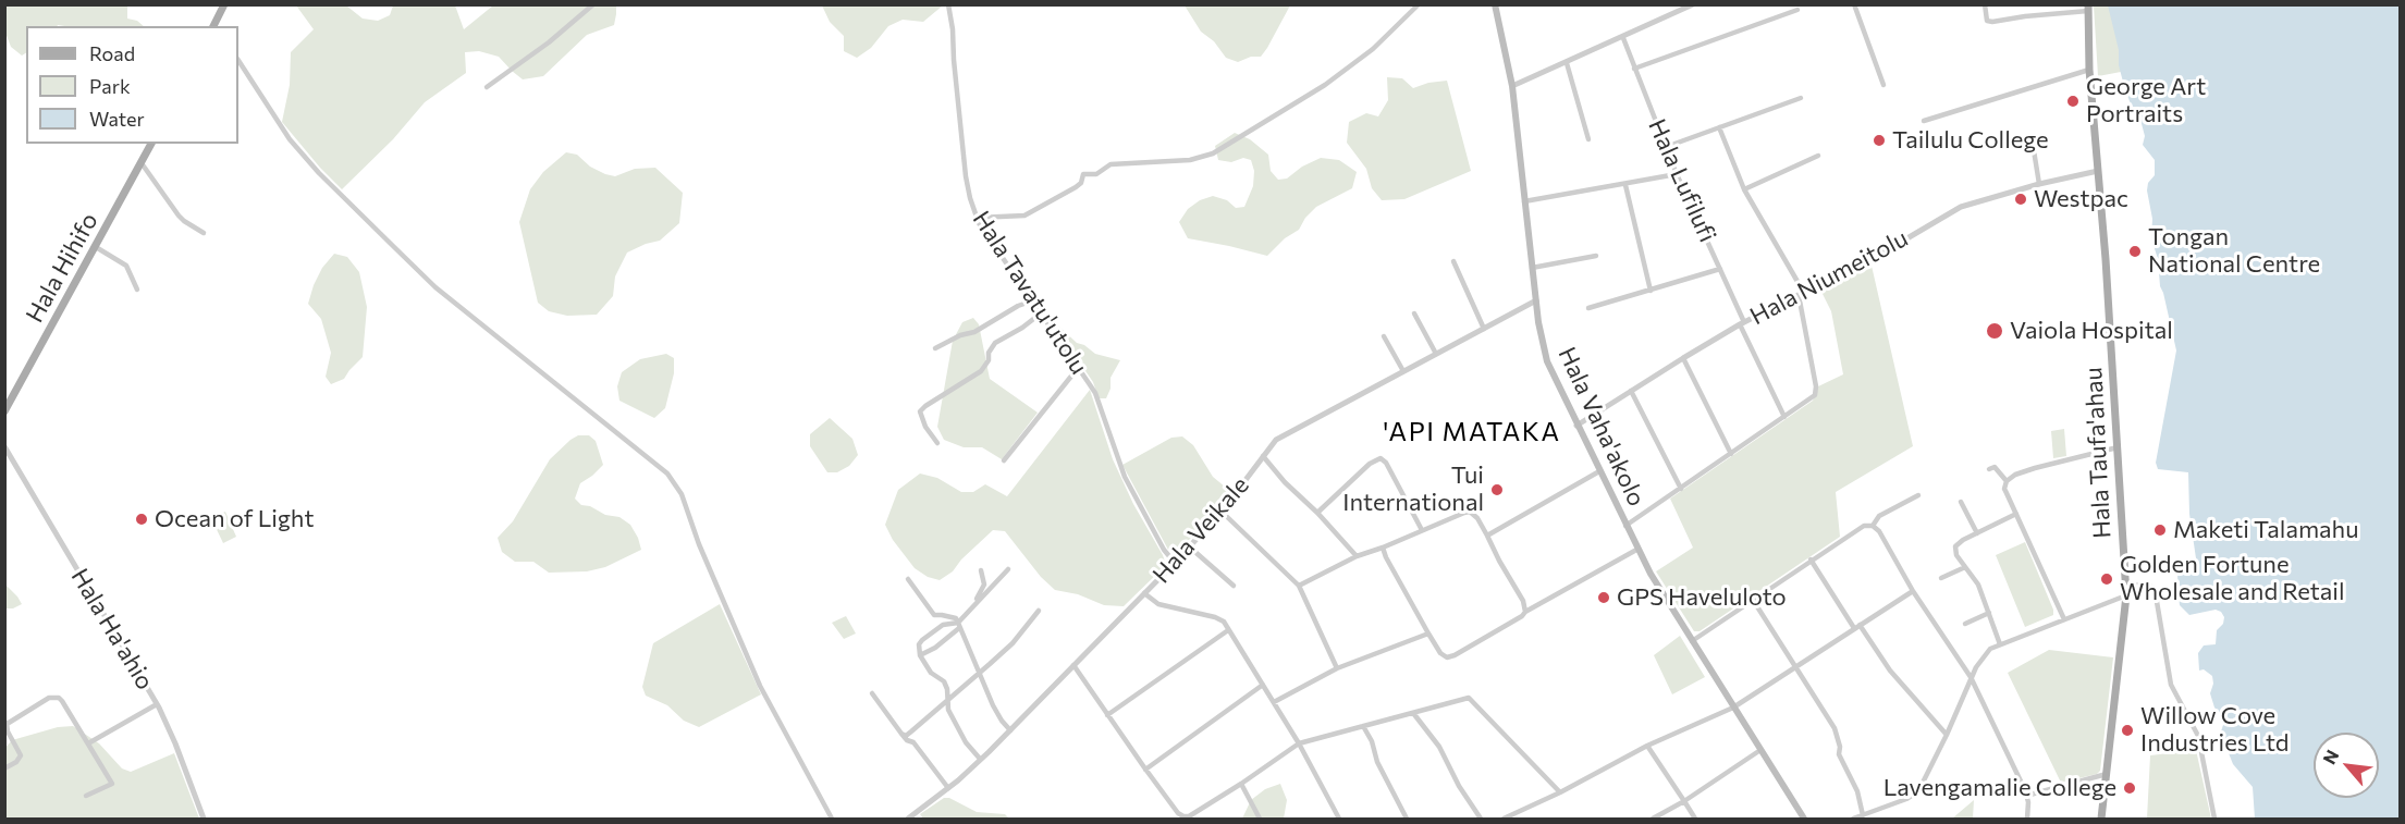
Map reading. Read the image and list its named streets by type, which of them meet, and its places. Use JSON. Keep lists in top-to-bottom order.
{
  "streets": {
    "main road": ["Hala Hihifo", "Hala Vaha'akolo", "Hala Taufa'ahau"],
    "street": [
      "Hala Lufilufi",
      "Hala Niumeitolu",
      "Hala Tavatu'utolu",
      "Hala Veikale",
      "Hala Ha'ahio"
    ]
  },
  "crossings": [
    ["Hala Lufilufi", "Hala Niumeitolu"],
    ["Hala Niumeitolu", "Hala Vaha'akolo"],
    ["Hala Niumeitolu", "Hala Taufa'ahau"],
    ["Hala Tavatu'utolu", "Hala Veikale"],
    ["Hala Vaha'akolo", "Hala Veikale"]
  ],
  "districts": ["'API MATAKA"],
  "places": [
    "George Art Portraits",
    "Tailulu College",
    "Westpac",
    "Tongan National Centre",
    "Vaiola Hospital",
    "Tui International",
    "Ocean of Light",
    "Maketi Talamahu",
    "Golden Fortune Wholesale and Retail",
    "GPS Haveluloto",
    "Willow Cove Industries Ltd",
    "Lavengamalie College"
  ],
  "legend": ["Road", "Park", "Water"],
  "north": "top left"
}
